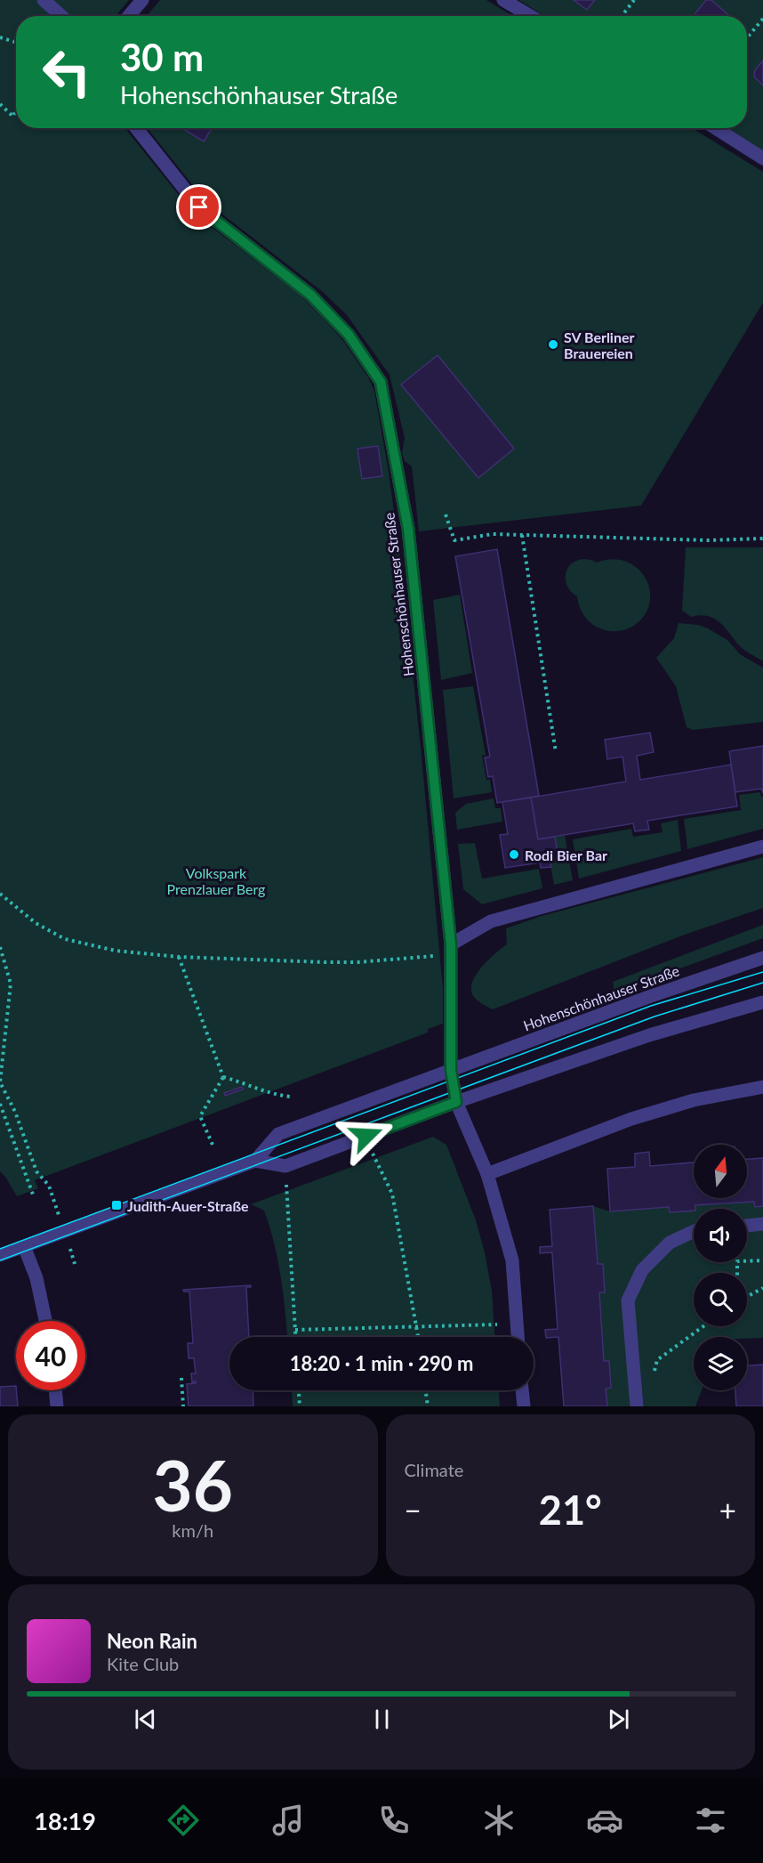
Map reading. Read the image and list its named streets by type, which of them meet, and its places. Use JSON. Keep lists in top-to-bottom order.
{
  "streets": {
    "street": ["Hohenschönhauser Straße"]
  },
  "parks": ["Volkspark Prenzlauer Berg"],
  "places": {
    "other": ["SV Berliner Brauereien", "Rodi Bier Bar"],
    "transit": ["Judith-Auer-Straße"]
  },
  "north": "top",
  "page": {
    "turn": ["30 m", "Hohenschönhauser Straße"],
    "limit": "40",
    "trip": "18:20 · 1 min · 290 m",
    "tile": [
      ["36", "km/h"],
      "Climate"
    ],
    "heat": ["−", "21°", "+"],
    "song": ["Neon Rain", "Kite Club"],
    "tabs": "18:19"
  }
}
